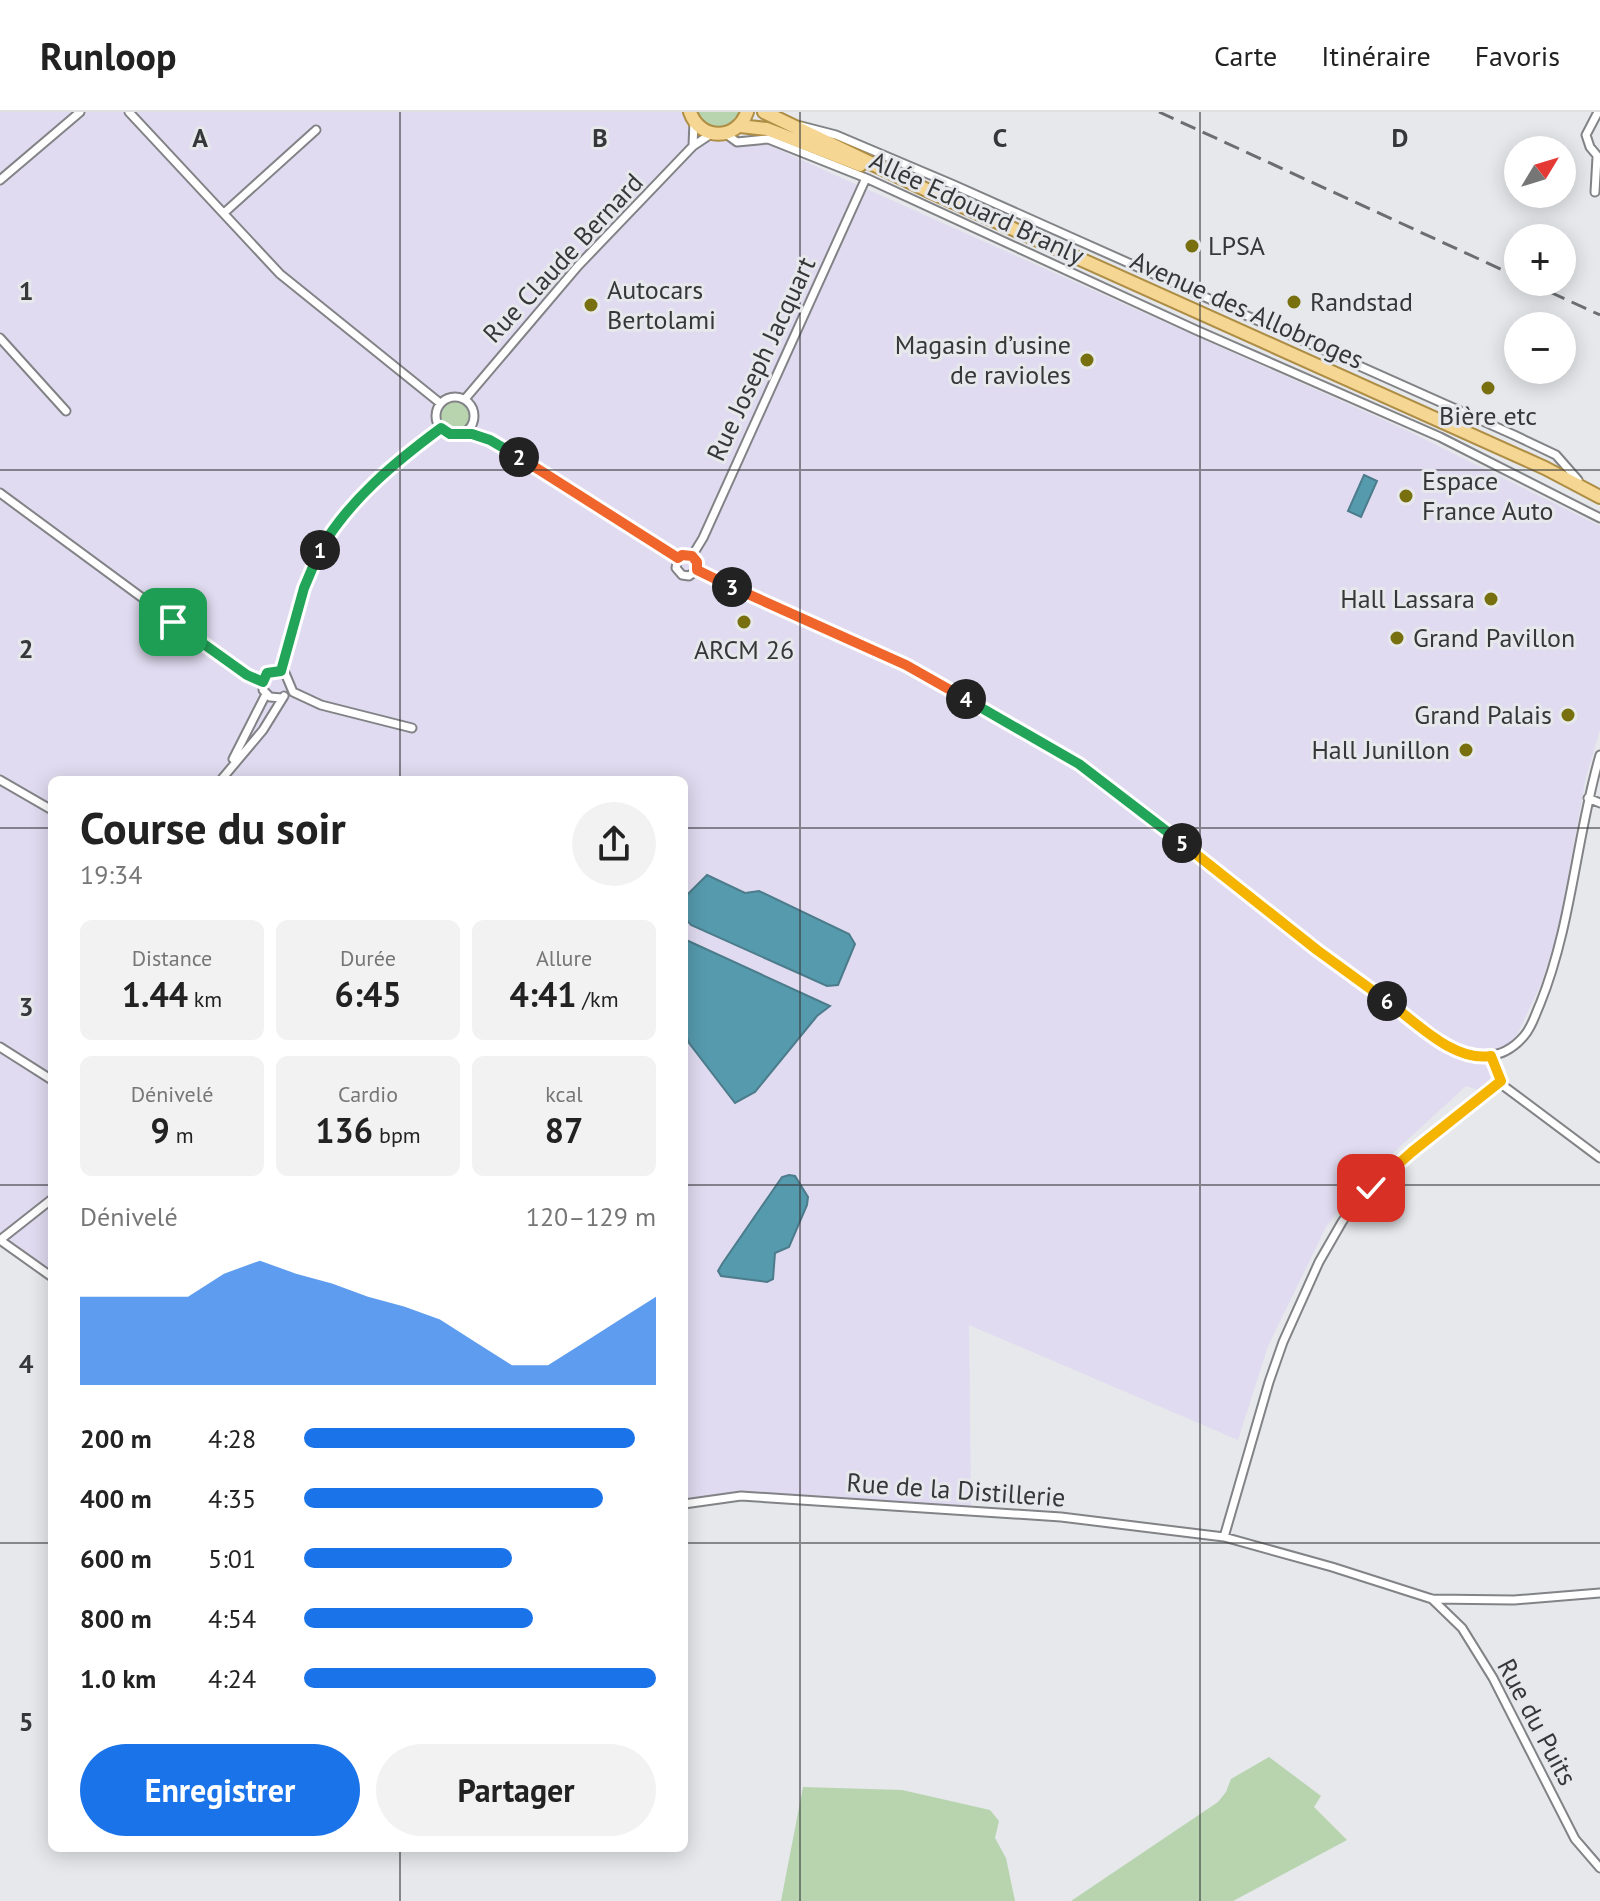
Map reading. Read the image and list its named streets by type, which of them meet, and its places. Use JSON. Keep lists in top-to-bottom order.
{
  "streets": {
    "main road": ["Avenue des Allobroges"],
    "street": [
      "Allée Edouard Branly",
      "Rue Claude Bernard",
      "Rue Joseph Jacquart",
      "Rue de la Distillerie",
      "Rue du Puits"
    ]
  },
  "crossings": [
    ["Allée Edouard Branly", "Rue Joseph Jacquart"],
    ["Rue de la Distillerie", "Rue du Puits"]
  ],
  "places": [
    "LPSA",
    "Randstad",
    "Autocars Bertolami",
    "Magasin d’usine de ravioles",
    "Bière etc",
    "Espace France Auto",
    "Hall Lassara",
    "ARCM 26",
    "Grand Pavillon",
    "Grand Palais",
    "Hall Junillon"
  ],
  "north": "top right",
  "page": {
    "header": "Runloop",
    "nav": ["Carte", "Itinéraire", "Favoris"],
    "map_buttons": ["+", "−"],
    "pins": [
      "2",
      "1",
      "3",
      "4",
      "5",
      "6"
    ],
    "heading": ["Course du soir", "19:34"],
    "stats": [
      ["Distance", "1.44 km"],
      ["Durée", "6:45"],
      ["Allure", "4:41 /km"],
      ["Dénivelé", "9 m"],
      ["Cardio", "136 bpm"],
      ["kcal", "87"]
    ],
    "chart": ["Dénivelé", "120–129 m"],
    "list": [
      {
        "name": "200 m",
        "note": "4:28"
      },
      {
        "name": "400 m",
        "note": "4:35"
      },
      {
        "name": "600 m",
        "note": "5:01"
      },
      {
        "name": "800 m",
        "note": "4:54"
      },
      {
        "name": "1.0 km",
        "note": "4:24"
      }
    ],
    "buttons": ["Enregistrer", "Partager"]
  },
  "grid": {
    "columns": [
      "A",
      "B",
      "C",
      "D"
    ],
    "rows": [
      "1",
      "2",
      "3",
      "4",
      "5"
    ]
  }
}
